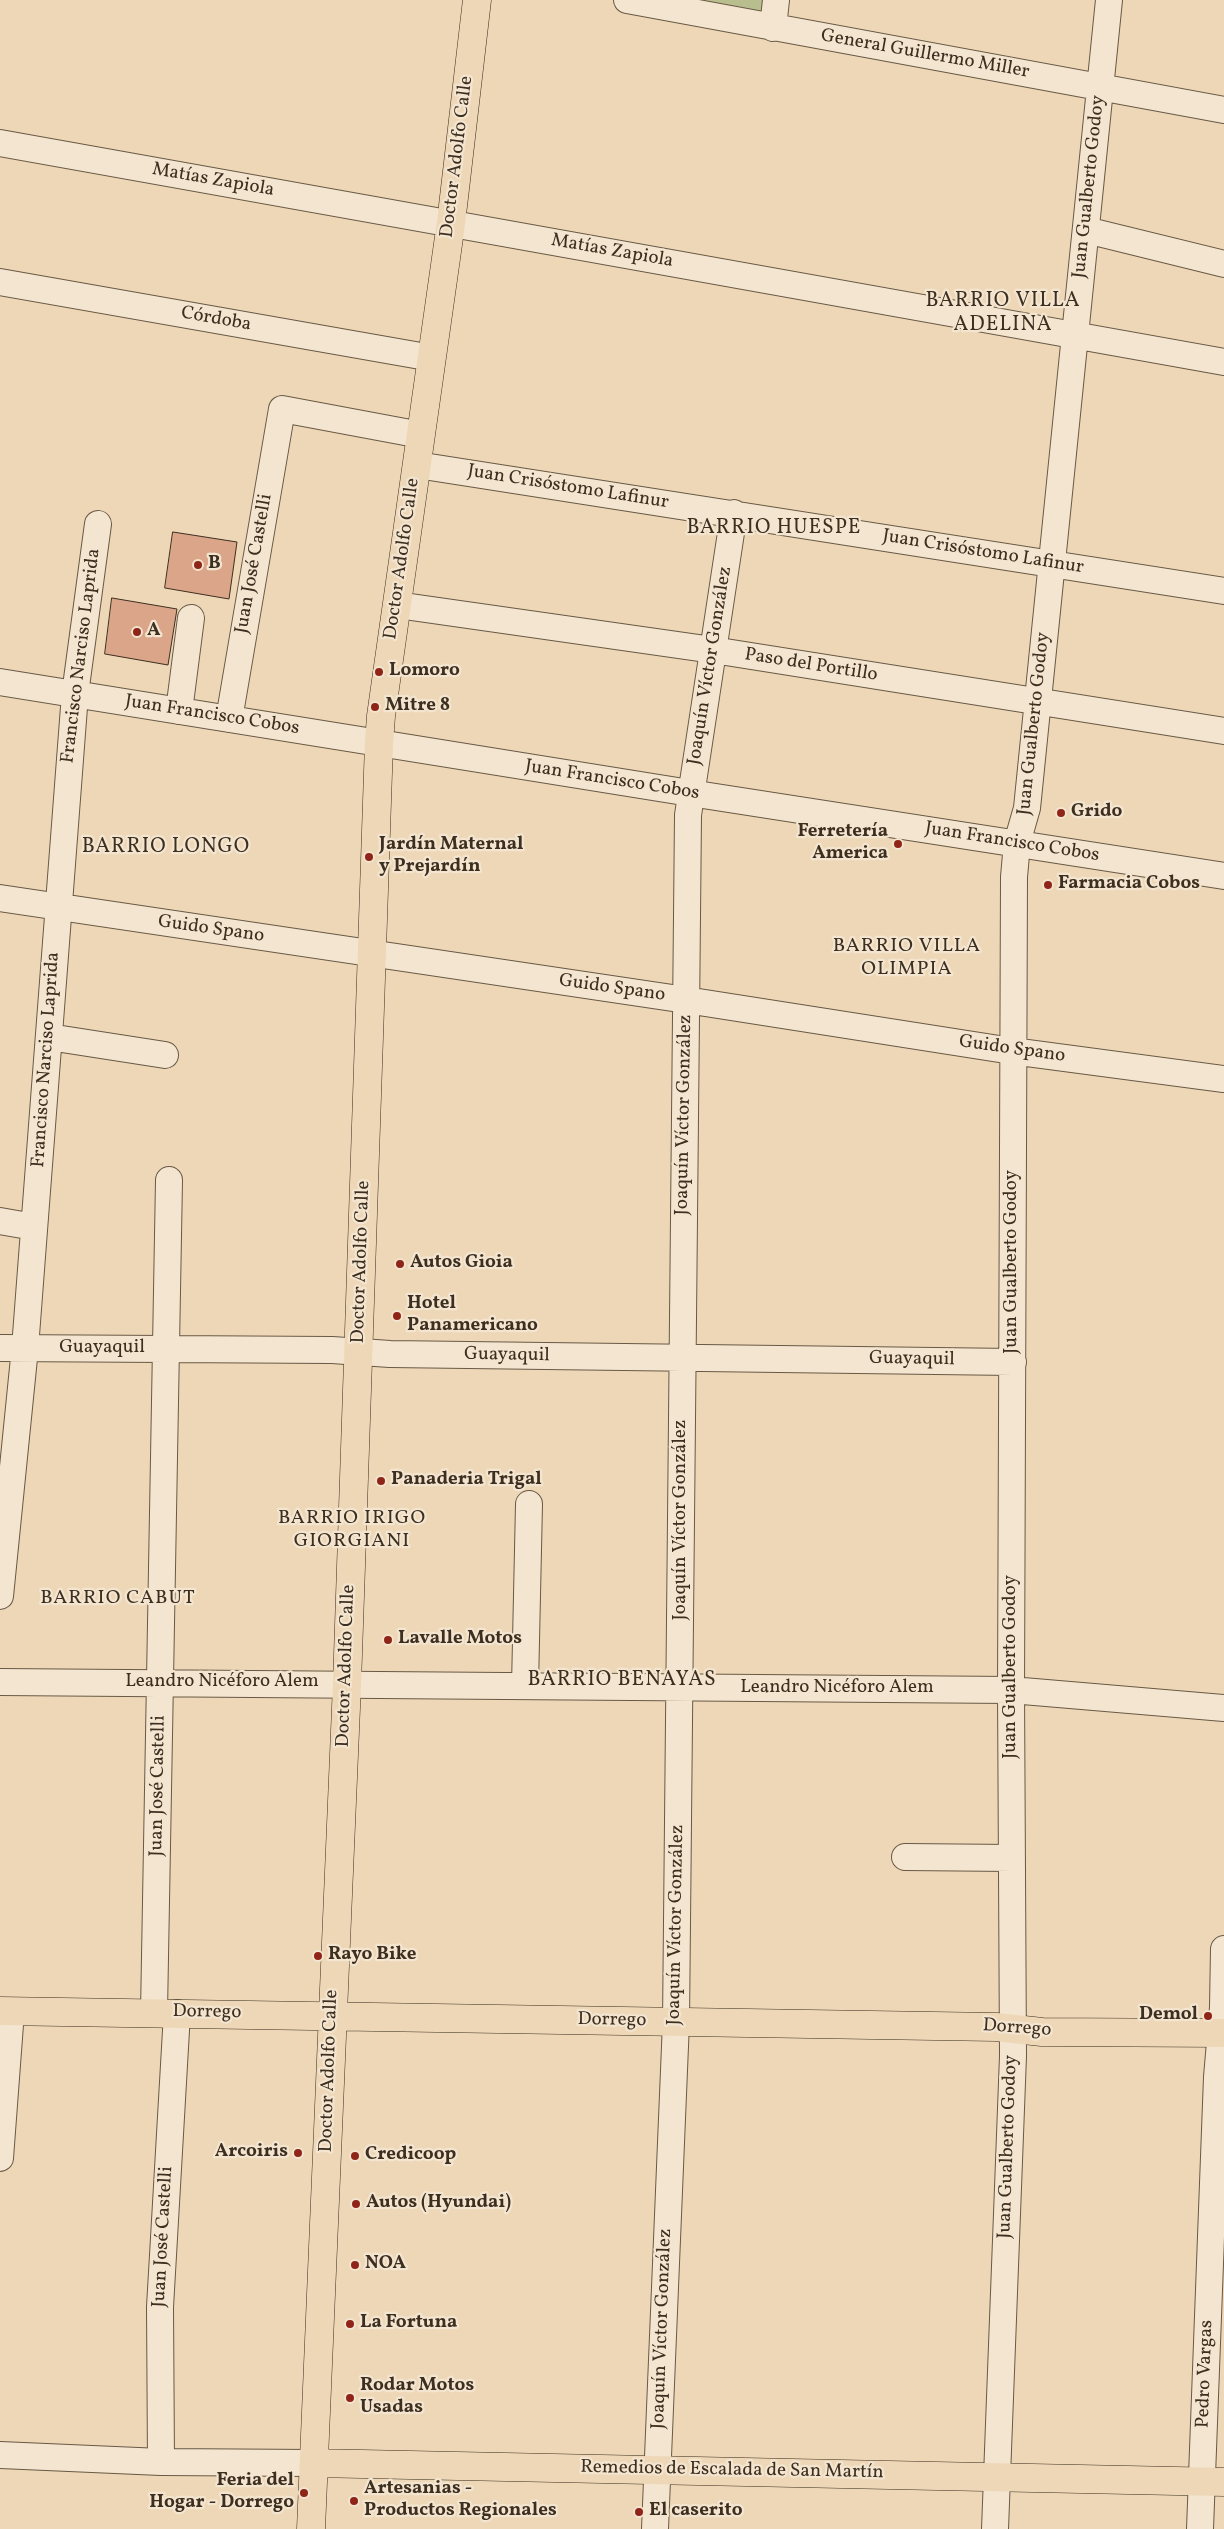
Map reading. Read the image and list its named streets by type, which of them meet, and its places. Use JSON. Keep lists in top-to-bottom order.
{
  "streets": {
    "main road": ["Doctor Adolfo Calle", "Dorrego", "Remedios de Escalada de San Martín"],
    "street": [
      "General Guillermo Miller",
      "Matías Zapiola",
      "Juan Gualberto Godoy",
      "Córdoba",
      "Juan Crisóstomo Lafinur",
      "Juan José Castelli",
      "Francisco Narciso Laprida",
      "Joaquín Víctor González",
      "Paso del Portillo",
      "Juan Francisco Cobos",
      "Guido Spano",
      "Guayaquil",
      "Leandro Nicéforo Alem",
      "Pedro Vargas"
    ]
  },
  "crossings": [
    ["General Guillermo Miller", "Juan Gualberto Godoy"],
    ["Doctor Adolfo Calle", "Matías Zapiola"],
    ["Doctor Adolfo Calle", "Córdoba"],
    ["Doctor Adolfo Calle", "Juan Crisóstomo Lafinur"],
    ["Doctor Adolfo Calle", "Juan José Castelli"],
    ["Doctor Adolfo Calle", "Paso del Portillo"],
    ["Doctor Adolfo Calle", "Juan Francisco Cobos"],
    ["Doctor Adolfo Calle", "Guido Spano"],
    ["Doctor Adolfo Calle", "Guayaquil"],
    ["Doctor Adolfo Calle", "Leandro Nicéforo Alem"],
    ["Doctor Adolfo Calle", "Dorrego"],
    ["Doctor Adolfo Calle", "Remedios de Escalada de San Martín"],
    ["Matías Zapiola", "Juan Gualberto Godoy"],
    ["Juan Gualberto Godoy", "Juan Crisóstomo Lafinur"],
    ["Juan Gualberto Godoy", "Paso del Portillo"],
    ["Juan Gualberto Godoy", "Juan Francisco Cobos"],
    ["Juan Gualberto Godoy", "Guido Spano"],
    ["Juan Gualberto Godoy", "Guayaquil"],
    ["Juan Gualberto Godoy", "Leandro Nicéforo Alem"],
    ["Juan Gualberto Godoy", "Dorrego"],
    ["Juan Gualberto Godoy", "Remedios de Escalada de San Martín"],
    ["Juan Crisóstomo Lafinur", "Joaquín Víctor González"],
    ["Juan José Castelli", "Juan Francisco Cobos"],
    ["Juan José Castelli", "Guayaquil"],
    ["Juan José Castelli", "Leandro Nicéforo Alem"],
    ["Juan José Castelli", "Dorrego"],
    ["Juan José Castelli", "Remedios de Escalada de San Martín"],
    ["Francisco Narciso Laprida", "Juan Francisco Cobos"],
    ["Francisco Narciso Laprida", "Guido Spano"],
    ["Francisco Narciso Laprida", "Guayaquil"],
    ["Joaquín Víctor González", "Paso del Portillo"],
    ["Joaquín Víctor González", "Juan Francisco Cobos"],
    ["Joaquín Víctor González", "Guido Spano"],
    ["Joaquín Víctor González", "Guayaquil"],
    ["Joaquín Víctor González", "Leandro Nicéforo Alem"],
    ["Joaquín Víctor González", "Dorrego"],
    ["Joaquín Víctor González", "Remedios de Escalada de San Martín"],
    ["Dorrego", "Pedro Vargas"],
    ["Pedro Vargas", "Remedios de Escalada de San Martín"]
  ],
  "districts": [
    "BARRIO VILLA ADELINA",
    "BARRIO HUESPE",
    "BARRIO LONGO",
    "BARRIO VILLA OLIMPIA",
    "BARRIO IRIGO GIORGIANI",
    "BARRIO CABUT",
    "BARRIO BENAYAS"
  ],
  "places": [
    "B",
    "A",
    "Lomoro",
    "Mitre 8",
    "Grido",
    "Ferretería America",
    "Jardín Maternal y Prejardín",
    "Farmacia Cobos",
    "Autos Gioia",
    "Hotel Panamericano",
    "Panaderia Trigal",
    "Lavalle Motos",
    "Rayo Bike",
    "Demol",
    "Arcoiris",
    "Credicoop",
    "Autos (Hyundai)",
    "NOA",
    "La Fortuna",
    "Rodar Motos Usadas",
    "Feria del Hogar - Dorrego",
    "Artesanias - Productos Regionales",
    "El caserito"
  ]
}
